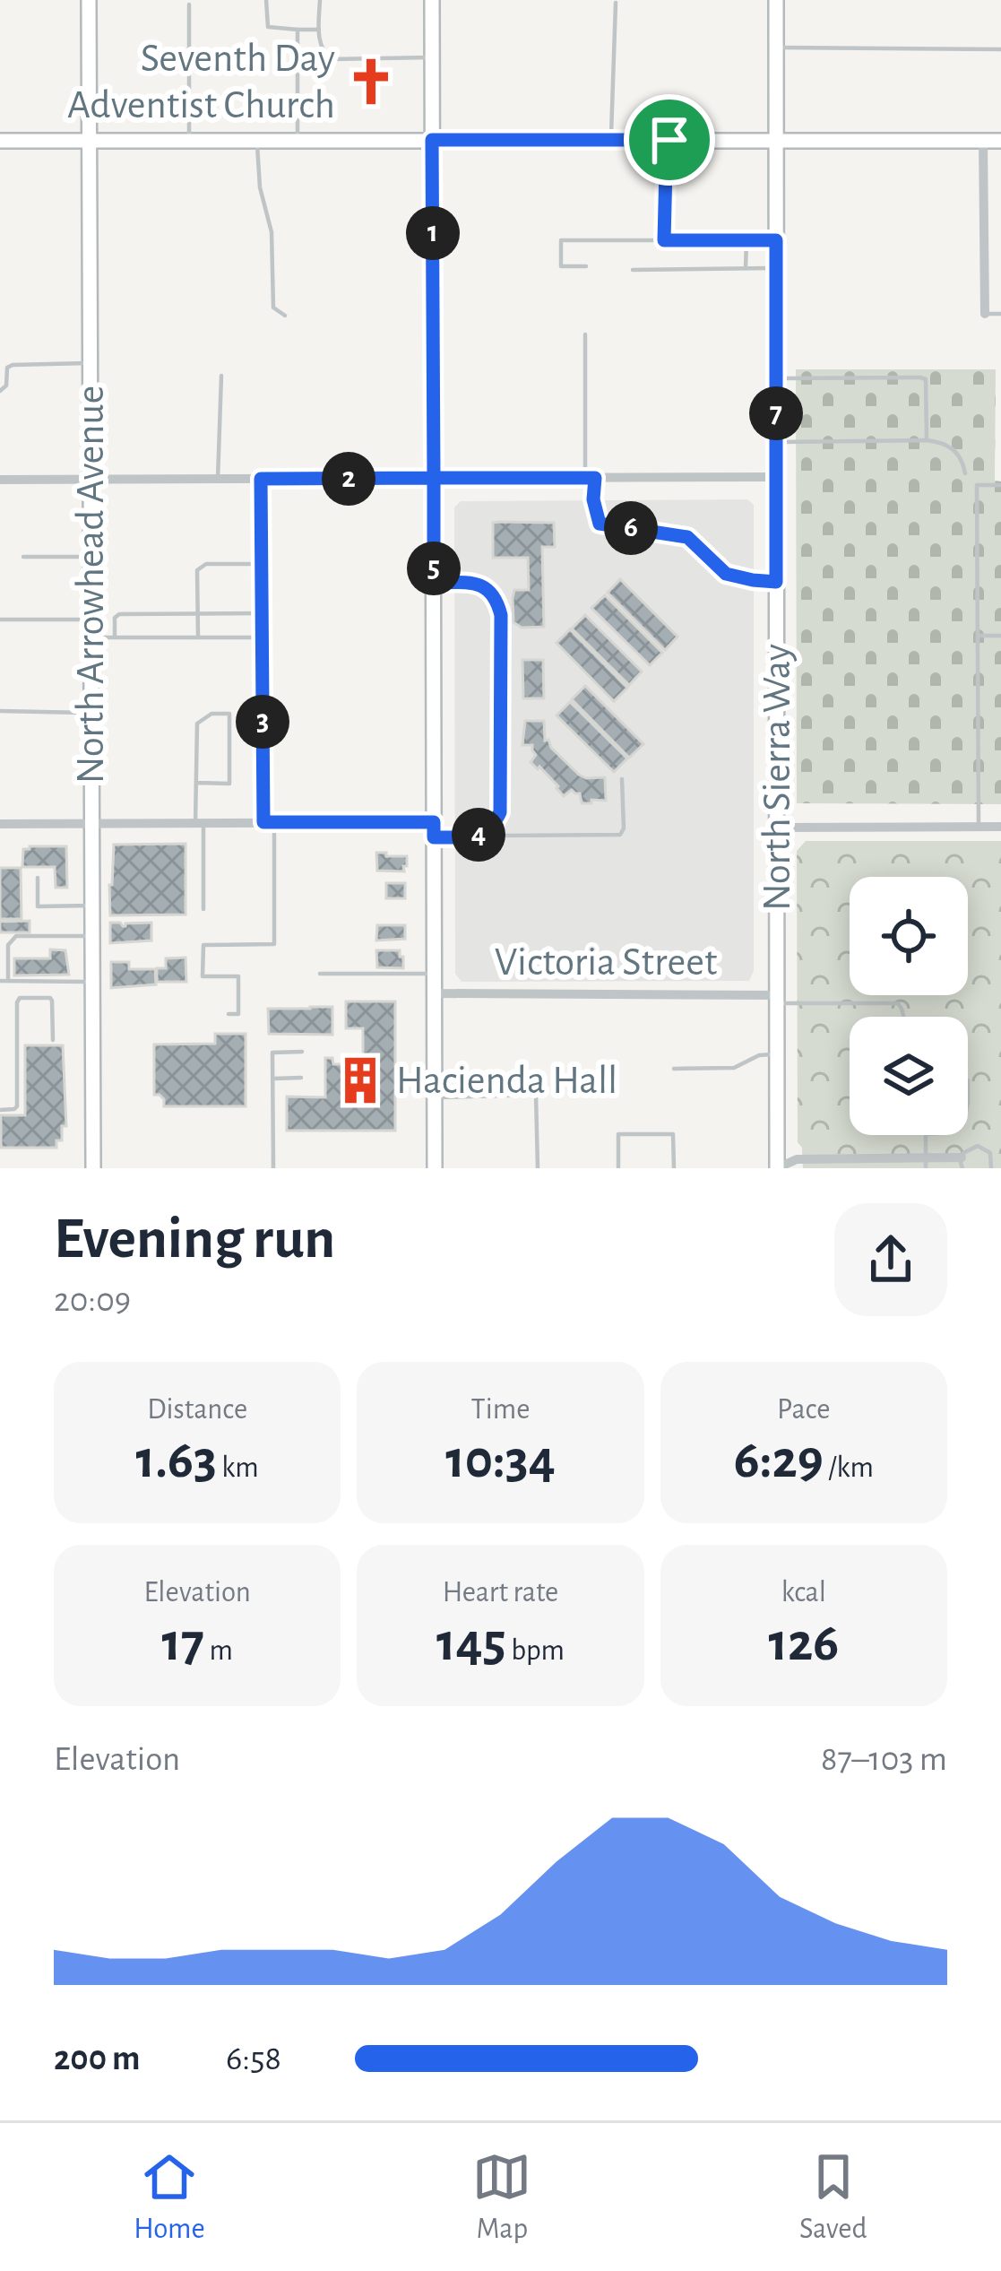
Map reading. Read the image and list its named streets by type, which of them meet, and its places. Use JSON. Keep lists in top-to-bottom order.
{
  "streets": {
    "street": ["North Arrowhead Avenue", "North Sierra Way", "Victoria Street"]
  },
  "crossings": [
    ["North Sierra Way", "Victoria Street"]
  ],
  "places": {
    "church": ["Seventh Day Adventist Church"],
    "building": ["Hacienda Hall"]
  },
  "page": {
    "pins": [
      "1",
      "7",
      "2",
      "6",
      "5",
      "3",
      "4"
    ],
    "heading": ["Evening run", "20:09"],
    "stats": [
      ["Distance", "1.63 km"],
      ["Time", "10:34"],
      ["Pace", "6:29 /km"],
      ["Elevation", "17 m"],
      ["Heart rate", "145 bpm"],
      ["kcal", "126"]
    ],
    "chart": ["Elevation", "87–103 m"],
    "list": [
      {
        "name": "200 m",
        "note": "6:58"
      }
    ],
    "tabs": ["Home", "Map", "Saved"]
  }
}
